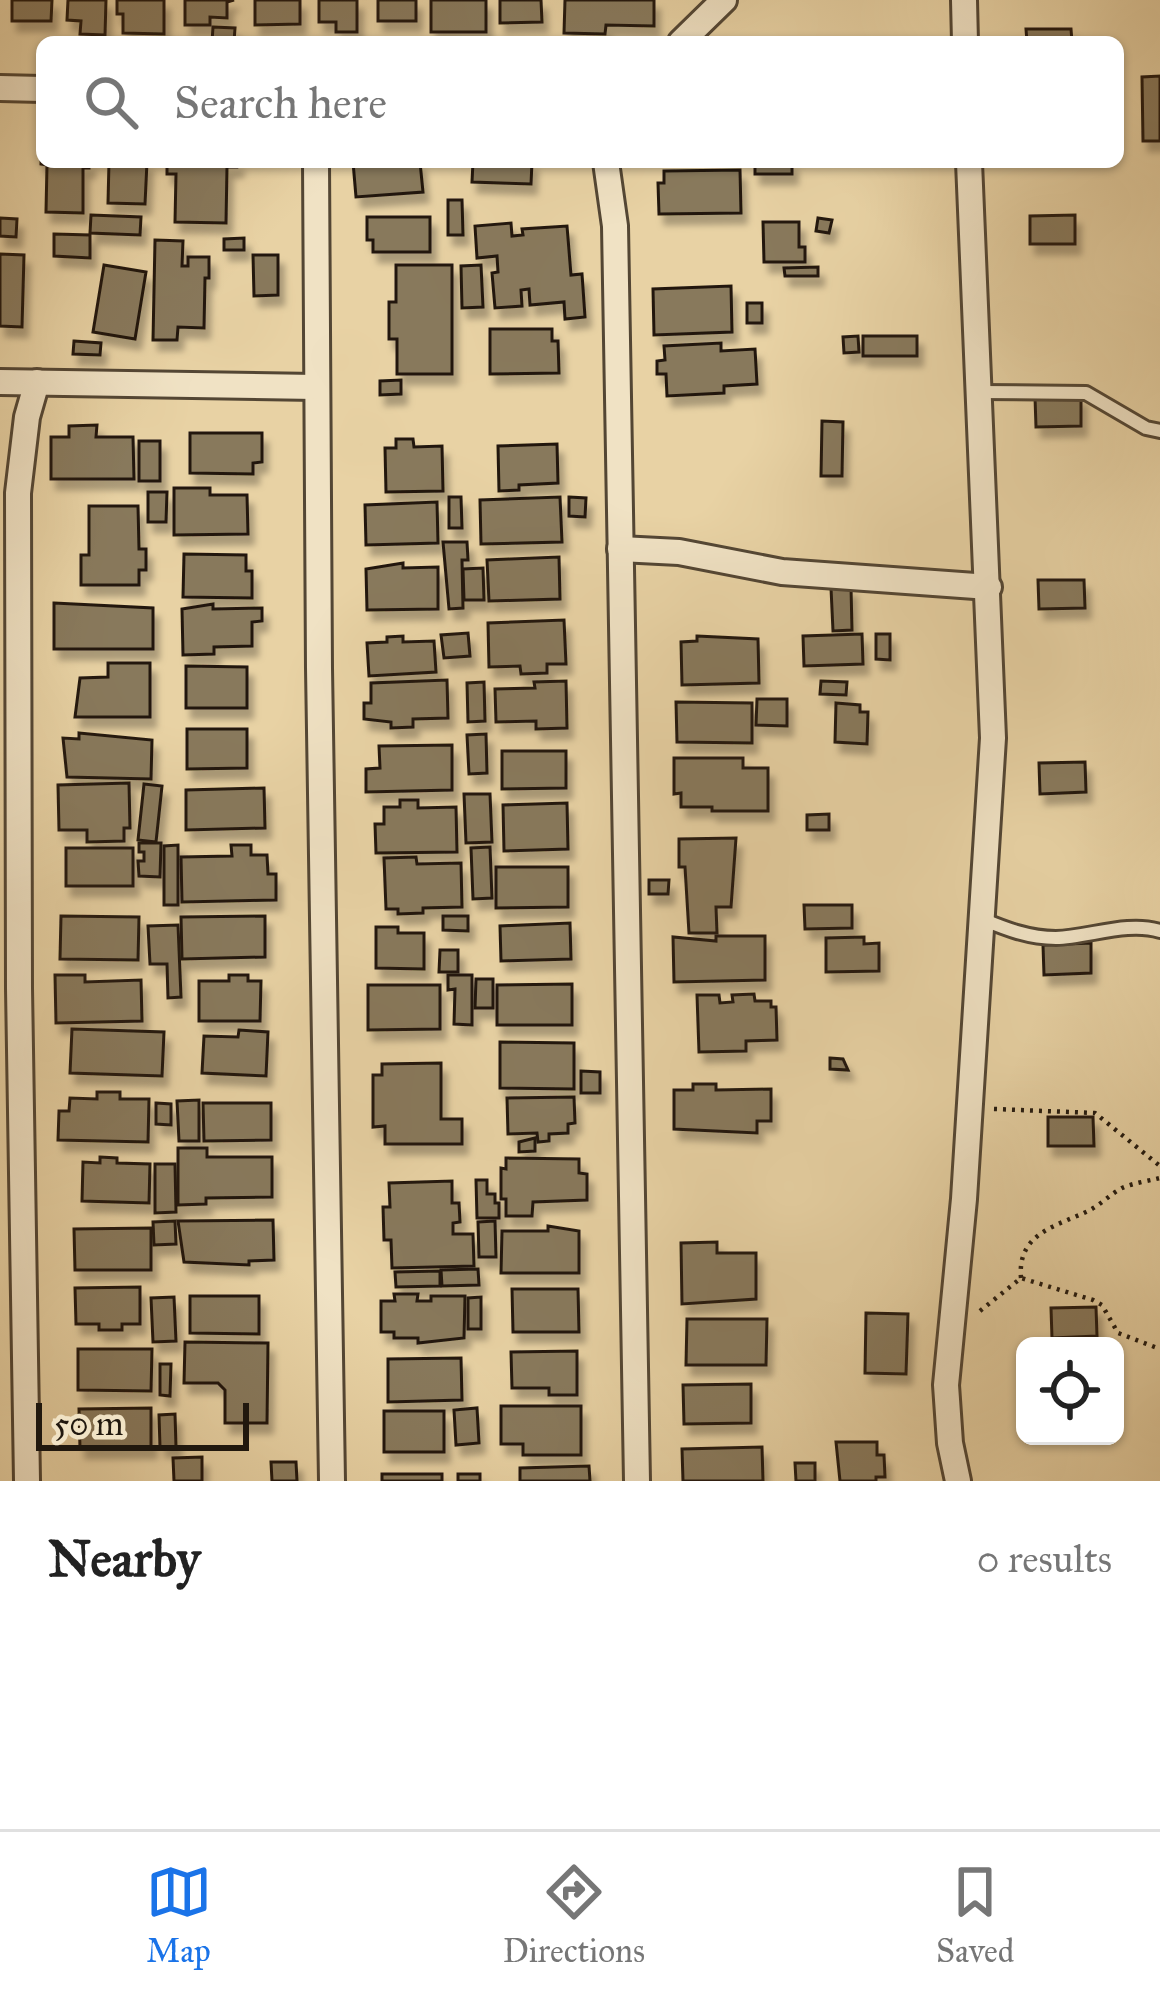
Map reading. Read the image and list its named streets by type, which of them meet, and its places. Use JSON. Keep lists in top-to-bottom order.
{
  "scale_bar": "50 m",
  "page": {
    "search": "Search here",
    "scale": "50 m",
    "heading": ["Nearby", "0 results"],
    "nav": ["Map", "Directions", "Saved"]
  }
}
